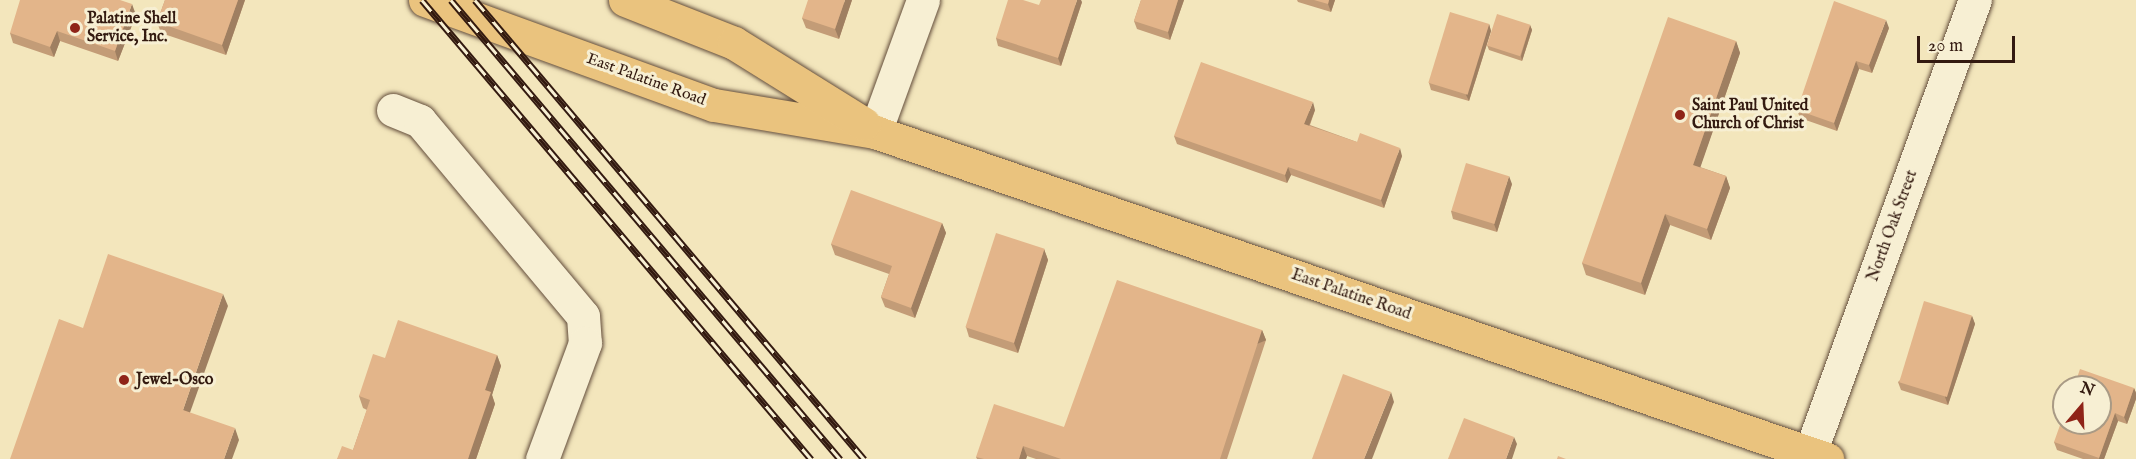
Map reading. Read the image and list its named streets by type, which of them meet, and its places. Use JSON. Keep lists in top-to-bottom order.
{
  "streets": {
    "main road": ["East Palatine Road"],
    "street": ["North Oak Street"]
  },
  "crossings": [
    ["East Palatine Road", "North Oak Street"]
  ],
  "places": ["Palatine Shell Service, Inc.", "Saint Paul United Church of Christ", "Jewel-Osco"],
  "scale_bar": "20 m",
  "north": "top"
}
